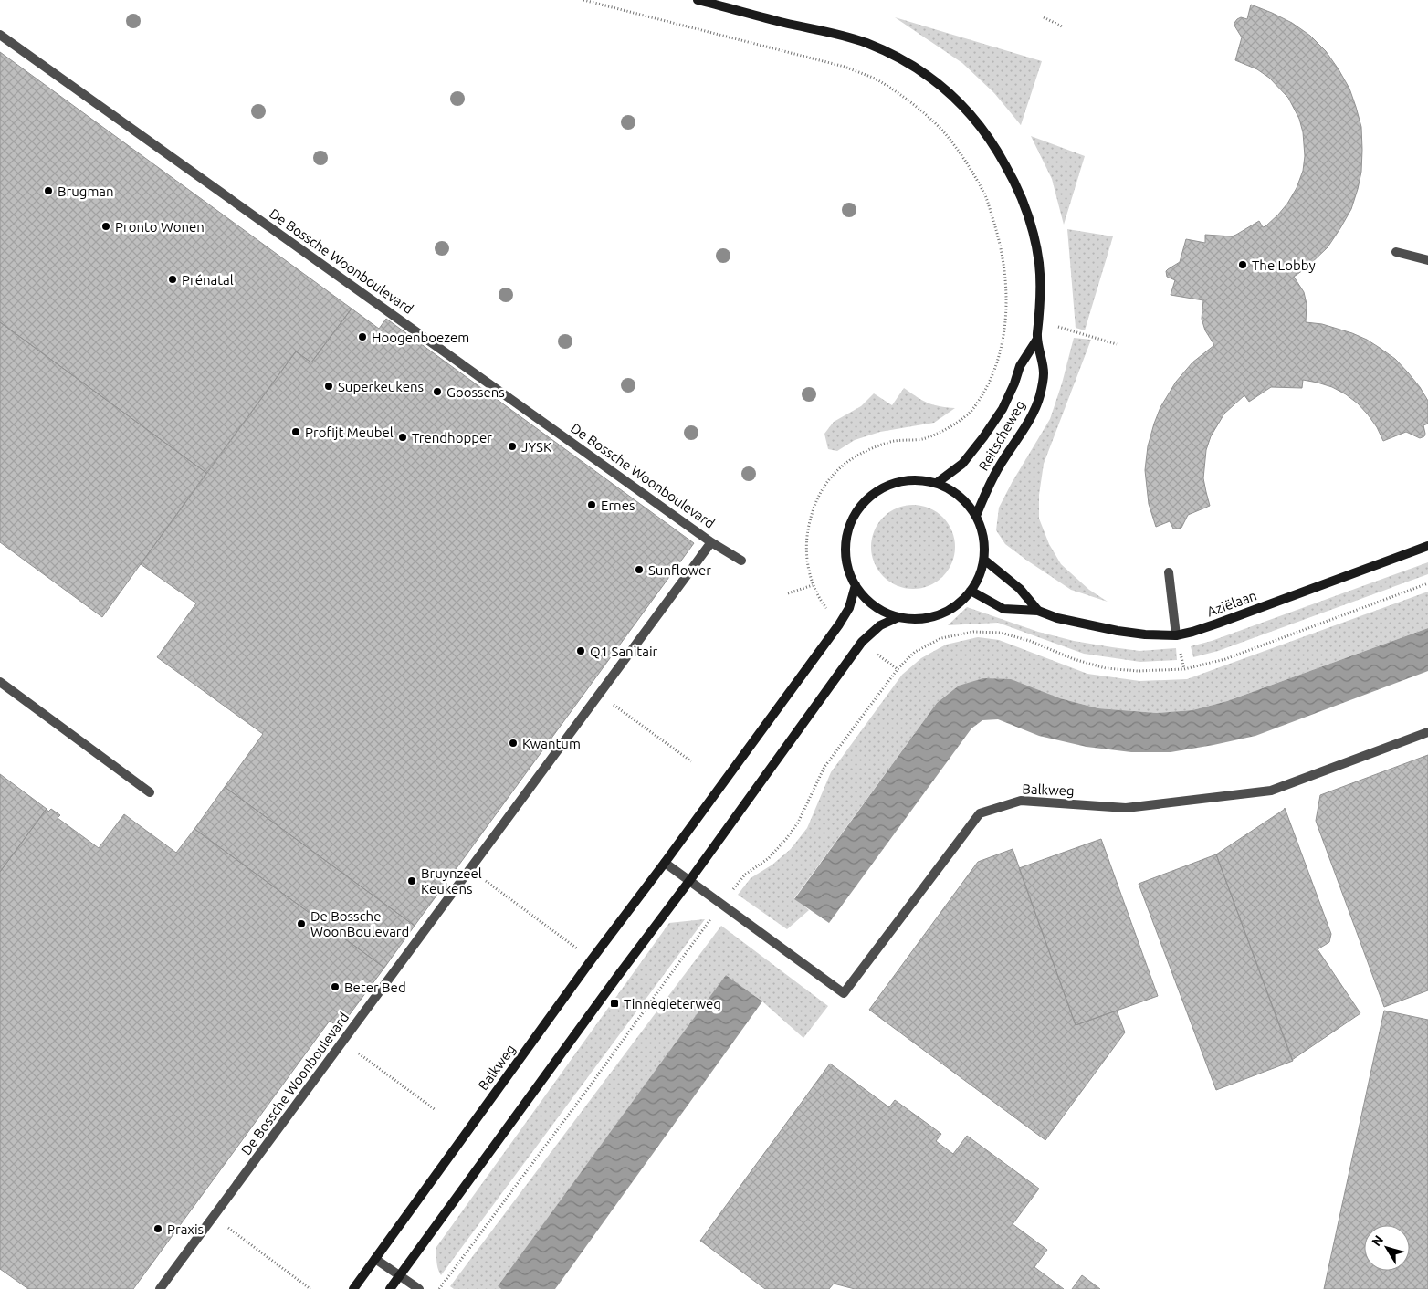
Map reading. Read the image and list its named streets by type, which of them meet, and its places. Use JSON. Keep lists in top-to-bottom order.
{
  "streets": {
    "street": [
      "De Bossche Woonboulevard",
      "Reitscheweg",
      "Aziëlaan",
      "Balkweg"
    ]
  },
  "crossings": [
    ["Reitscheweg", "Aziëlaan"],
    ["Reitscheweg", "Balkweg"],
    ["Aziëlaan", "Balkweg"]
  ],
  "places": {
    "other": [
      "Brugman",
      "Pronto Wonen",
      "The Lobby",
      "Prénatal",
      "Hoogenboezem",
      "Superkeukens",
      "Goossens",
      "Profijt Meubel",
      "Trendhopper",
      "JYSK",
      "Ernes",
      "Sunflower",
      "Q1 Sanitair",
      "Kwantum",
      "Bruynzeel Keukens",
      "De Bossche WoonBoulevard",
      "Beter Bed",
      "Praxis"
    ],
    "transit": ["Tinnegieterweg"]
  },
  "north": "top left"
}
